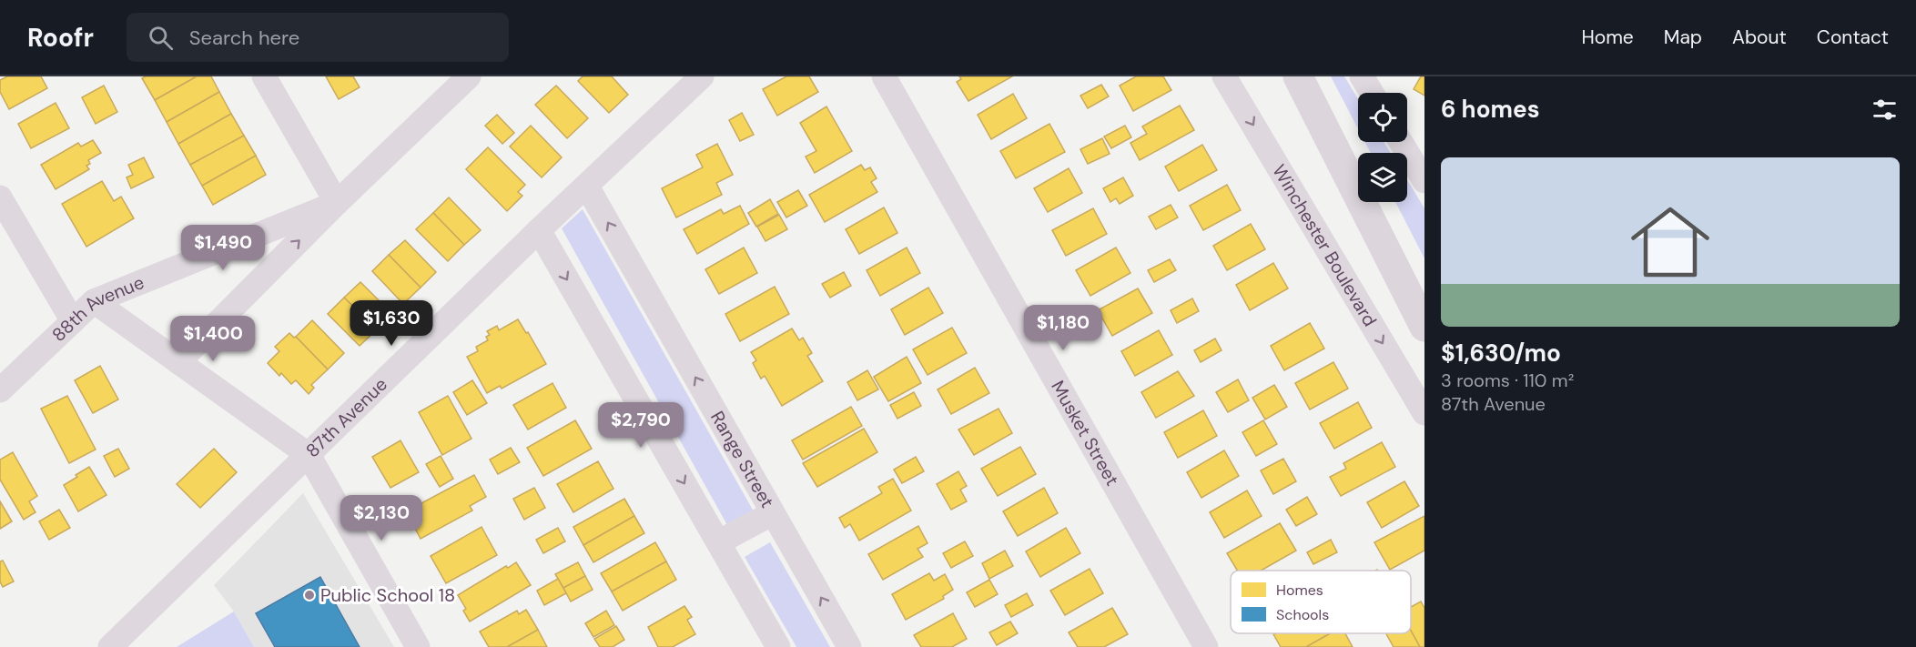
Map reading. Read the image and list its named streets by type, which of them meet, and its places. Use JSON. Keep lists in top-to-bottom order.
{
  "streets": {
    "street": [
      "Winchester Boulevard",
      "88th Avenue",
      "87th Avenue",
      "Musket Street",
      "Range Street"
    ]
  },
  "crossings": [
    ["87th Avenue", "Range Street"]
  ],
  "one_way": ["Winchester Boulevard"],
  "places": ["Public School 18"],
  "legend": ["Homes", "Schools"],
  "page": {
    "header": "Roofr",
    "search": "Search here",
    "nav": [
      "Home",
      "Map",
      "About",
      "Contact"
    ],
    "heading": "6 homes",
    "list": [
      {
        "name": "$1,630/mo",
        "note": "3 rooms · 110 m² · 87th Avenue"
      }
    ],
    "price": [
      "$1,490",
      "$1,630",
      "$1,180",
      "$1,400",
      "$2,790",
      "$2,130"
    ]
  }
}
